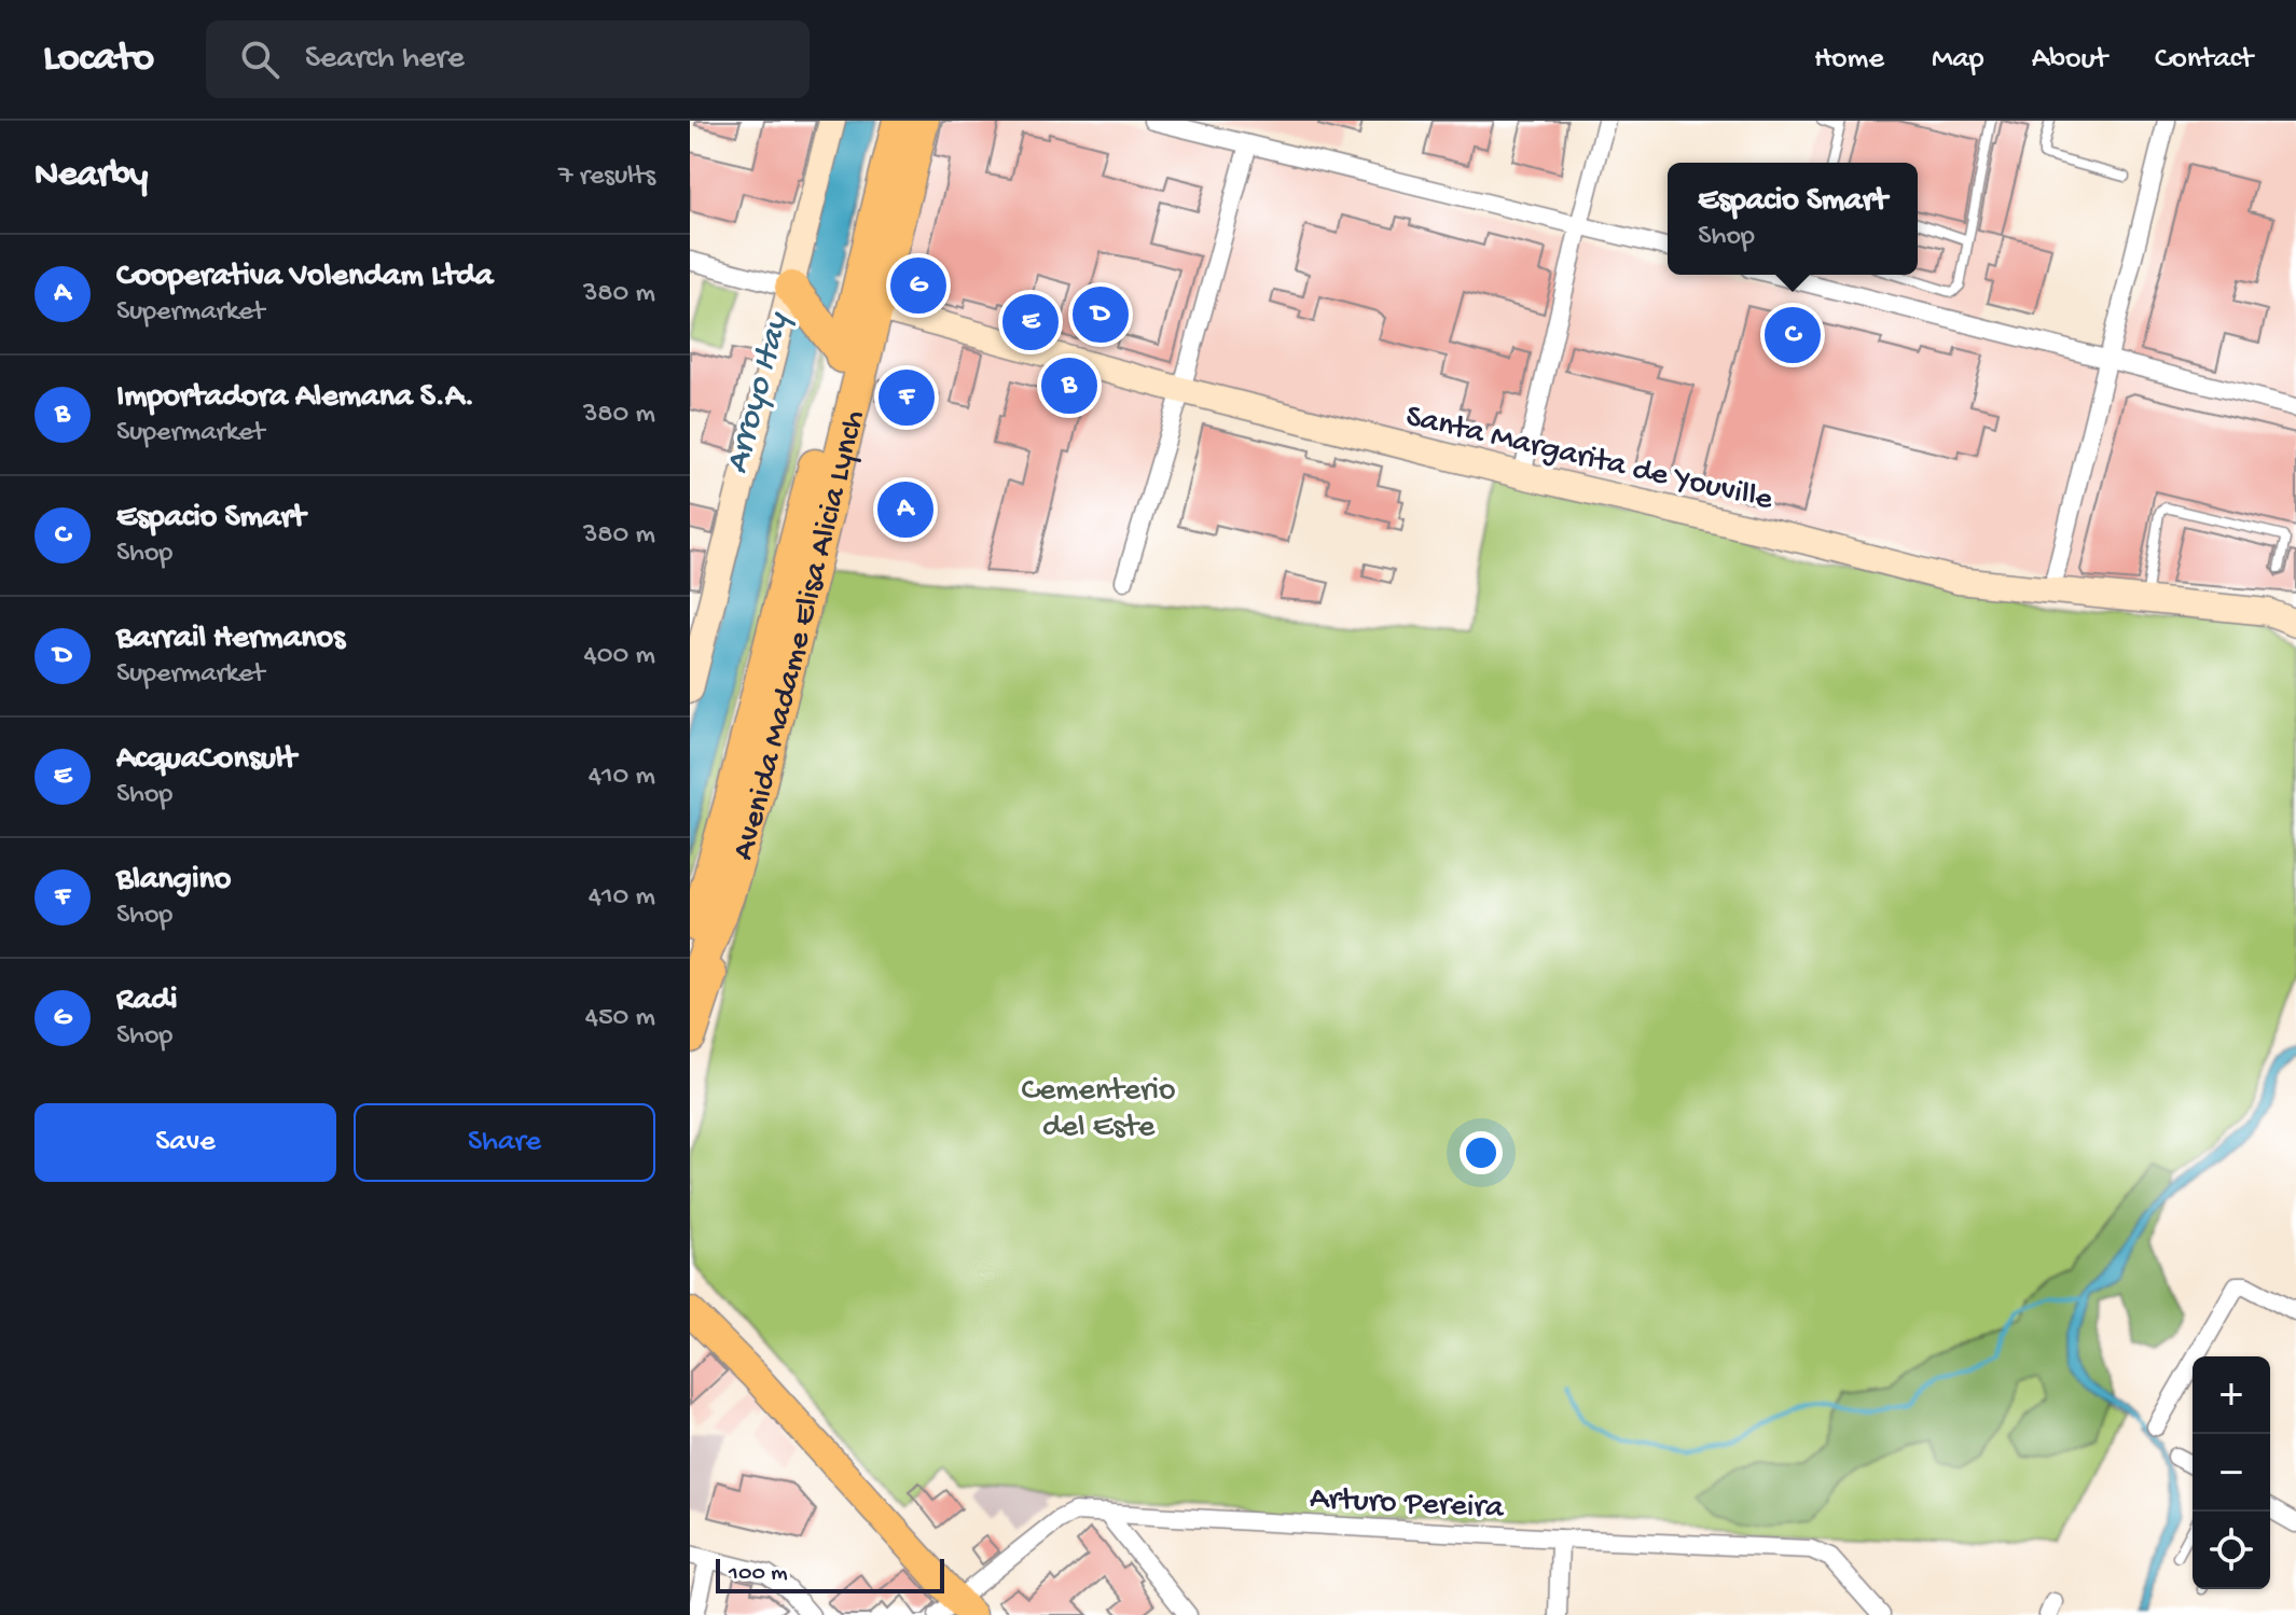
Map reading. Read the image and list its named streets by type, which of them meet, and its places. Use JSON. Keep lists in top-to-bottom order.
{
  "streets": {
    "highway": ["Avenida Madame Elisa Alicia Lynch"],
    "street": ["Santa Margarita de Youville", "Arturo Pereira"]
  },
  "crossings": [
    ["Santa Margarita de Youville", "Avenida Madame Elisa Alicia Lynch"]
  ],
  "water": ["Arroyo Itay"],
  "parks": ["Cementerio del Este"],
  "scale_bar": "100 m",
  "page": {
    "header": "Locato",
    "search": "Search here",
    "nav": [
      "Home",
      "Map",
      "About",
      "Contact"
    ],
    "heading": ["Nearby", "7 results"],
    "popup": ["Espacio Smart", "Shop"],
    "list": [
      {
        "mark": "A",
        "name": "Cooperativa Volendam Ltda",
        "note": "Supermarket",
        "value": "380 m"
      },
      {
        "mark": "B",
        "name": "Importadora Alemana S.A.",
        "note": "Supermarket",
        "value": "380 m"
      },
      {
        "mark": "C",
        "name": "Espacio Smart",
        "note": "Shop",
        "value": "380 m"
      },
      {
        "mark": "D",
        "name": "Barrail Hermanos",
        "note": "Supermarket",
        "value": "400 m"
      },
      {
        "mark": "E",
        "name": "AcquaConsult",
        "note": "Shop",
        "value": "410 m"
      },
      {
        "mark": "F",
        "name": "Blangino",
        "note": "Shop",
        "value": "410 m"
      },
      {
        "mark": "G",
        "name": "Radi",
        "note": "Shop",
        "value": "450 m"
      }
    ],
    "pins": [
      "G",
      "D",
      "E",
      "C",
      "B",
      "F",
      "A"
    ],
    "buttons": ["Save", "Share"],
    "map_buttons": ["+", "−"],
    "scale": "100 m"
  }
}
